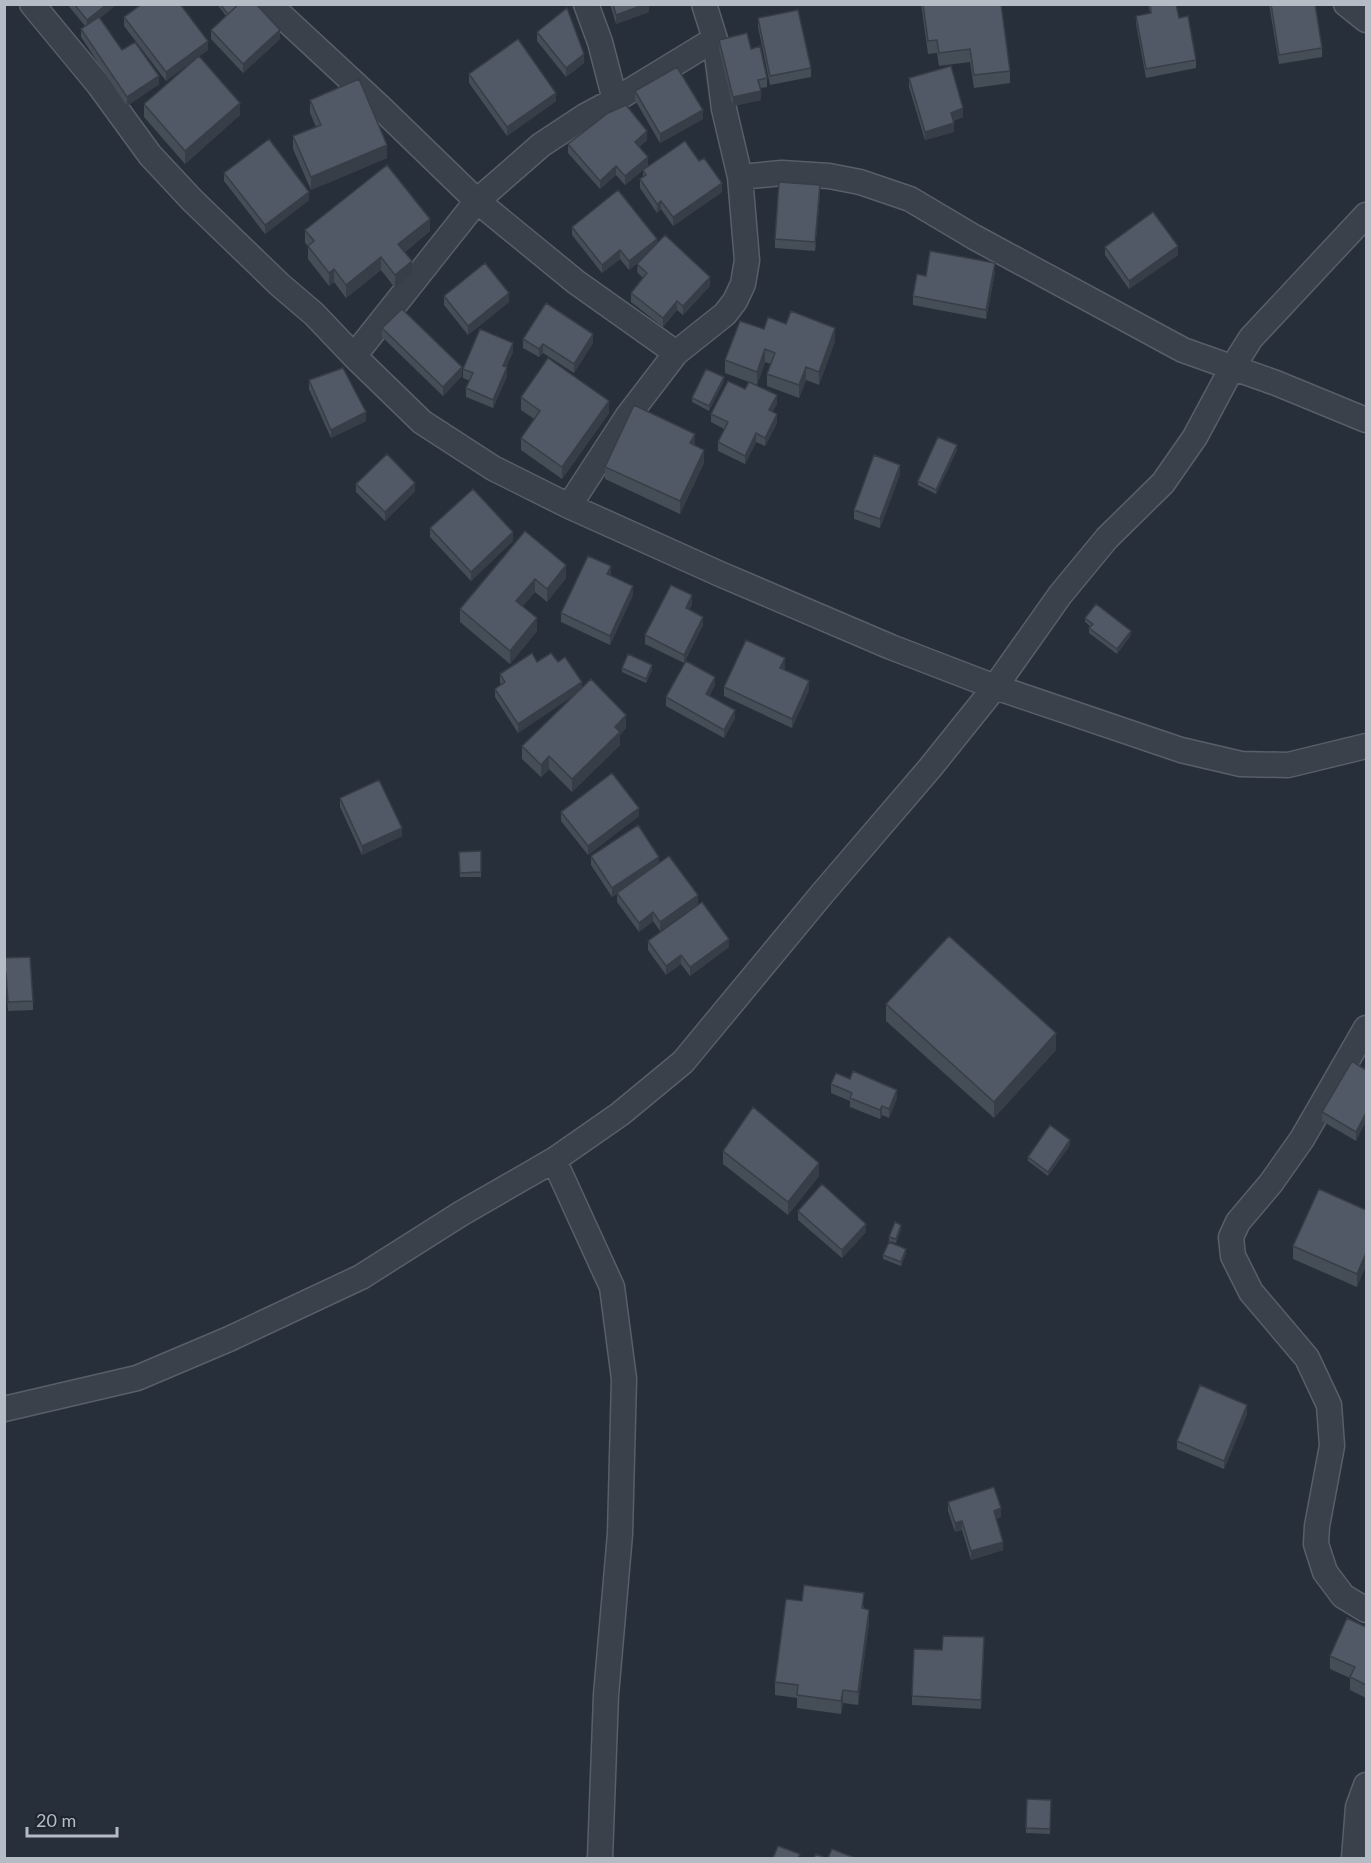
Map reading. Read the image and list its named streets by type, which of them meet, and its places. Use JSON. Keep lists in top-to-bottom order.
{
  "scale_bar": "20 m"
}
